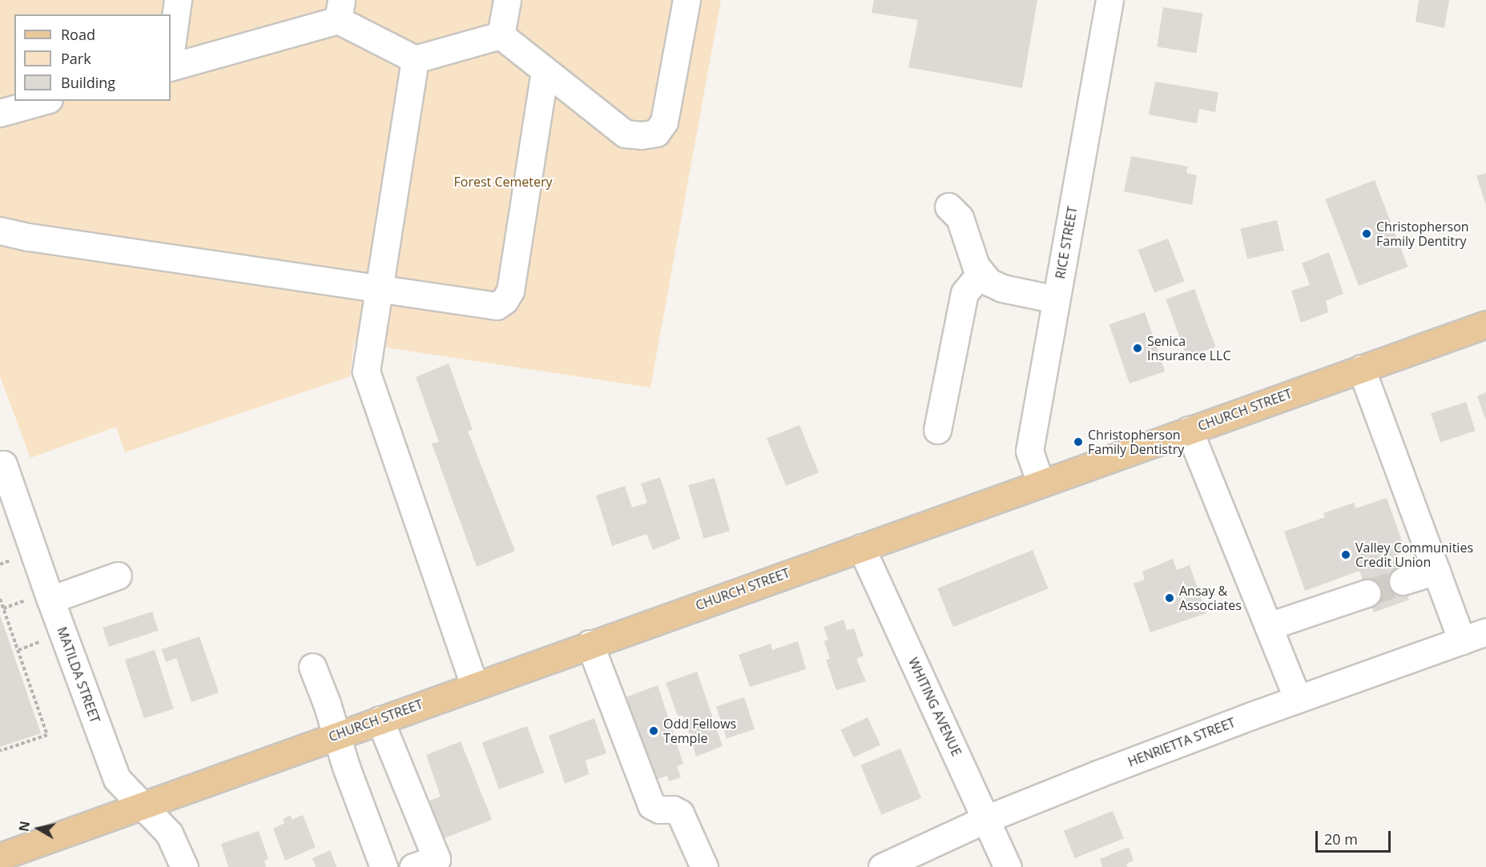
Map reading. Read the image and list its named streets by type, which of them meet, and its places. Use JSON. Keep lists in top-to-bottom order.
{
  "streets": {
    "main road": ["CHURCH STREET"],
    "street": [
      "RICE STREET",
      "MATILDA STREET",
      "WHITING AVENUE",
      "HENRIETTA STREET"
    ]
  },
  "crossings": [
    ["RICE STREET", "CHURCH STREET"],
    ["CHURCH STREET", "MATILDA STREET"],
    ["CHURCH STREET", "WHITING AVENUE"],
    ["WHITING AVENUE", "HENRIETTA STREET"]
  ],
  "parks": ["Forest Cemetery"],
  "places": [
    "Christopherson Family Dentitry",
    "Senica Insurance LLC",
    "Christopherson Family Dentistry",
    "Valley Communities Credit Union",
    "Ansay & Associates",
    "Odd Fellows Temple"
  ],
  "legend": ["Road", "Park", "Building"],
  "scale_bar": "20 m",
  "north": "left"
}
